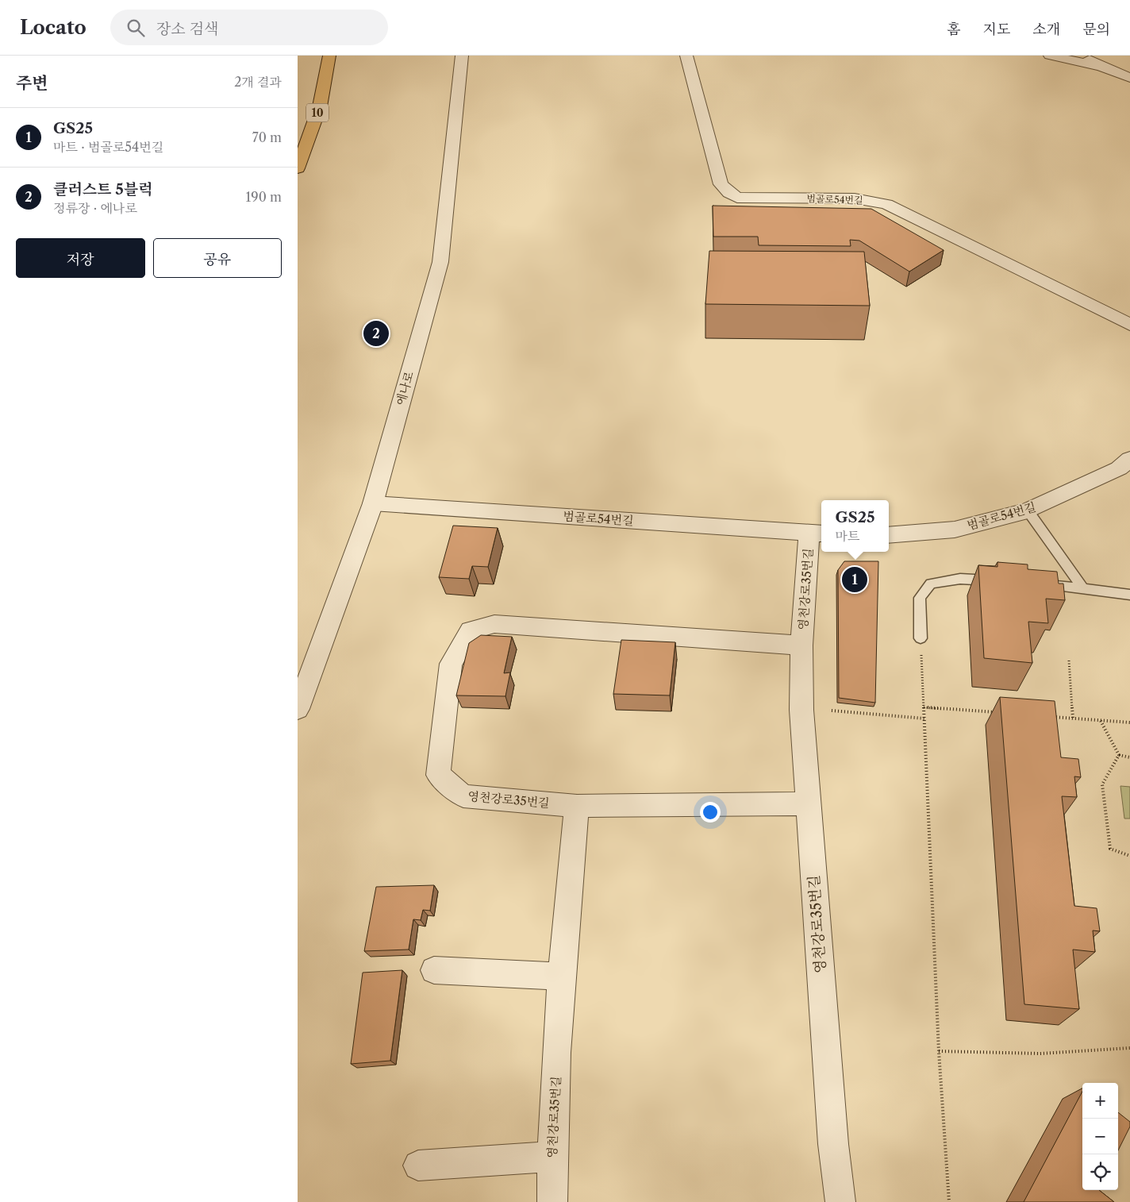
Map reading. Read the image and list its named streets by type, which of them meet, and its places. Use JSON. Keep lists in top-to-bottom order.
{
  "streets": {
    "highway": ["10"],
    "street": ["범골로54번길", "에나로", "영천강로35번길"]
  },
  "crossings": [
    ["범골로54번길", "에나로"],
    ["범골로54번길", "영천강로35번길"]
  ],
  "page": {
    "header": "Locato",
    "search": "장소 검색",
    "nav": [
      "홈",
      "지도",
      "소개",
      "문의"
    ],
    "heading": ["주변", "2개 결과"],
    "list": [
      {
        "mark": "1",
        "name": "GS25",
        "note": "마트 · 범골로54번길",
        "value": "70 m"
      },
      {
        "mark": "2",
        "name": "클러스트 5블럭",
        "note": "정류장 · 에나로",
        "value": "190 m"
      }
    ],
    "buttons": ["저장", "공유"],
    "pins": ["2", "1"],
    "popup": ["GS25", "마트"],
    "map_buttons": ["+", "−"]
  }
}
